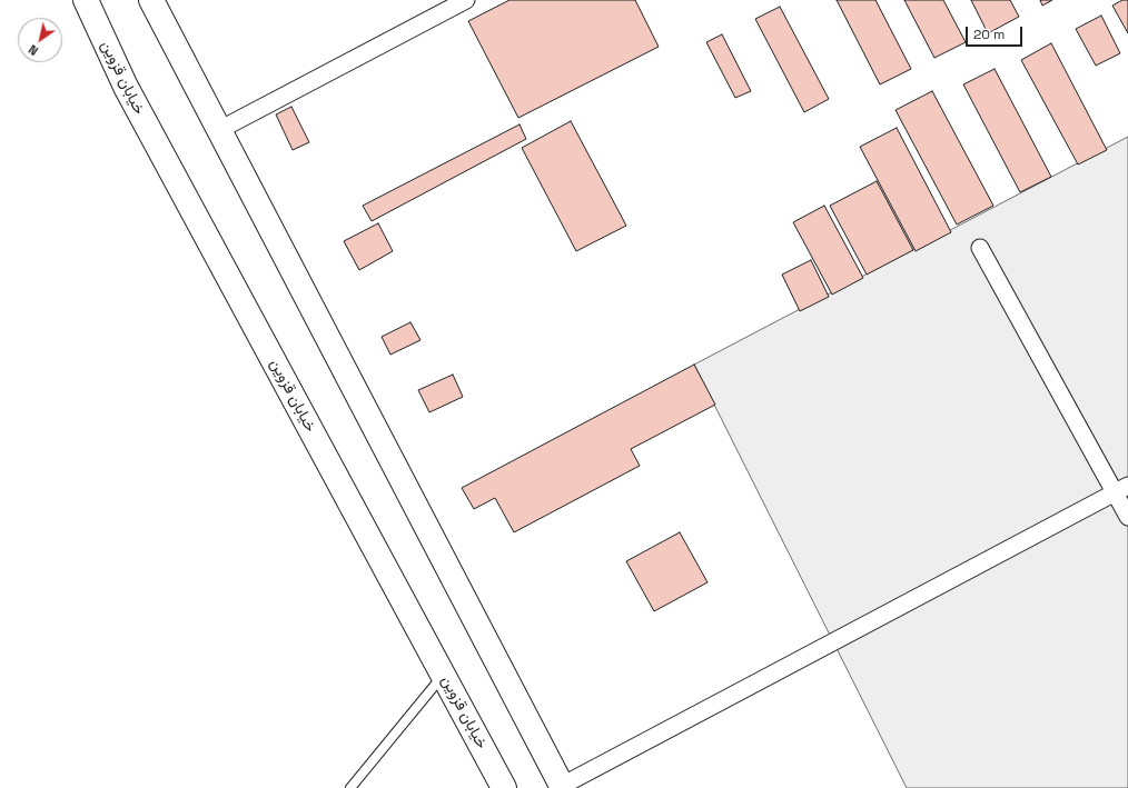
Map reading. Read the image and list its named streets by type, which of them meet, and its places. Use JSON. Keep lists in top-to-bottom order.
{
  "streets": {
    "highway": ["خیابان قزوین"]
  },
  "scale_bar": "20 m",
  "north": "bottom left"
}
